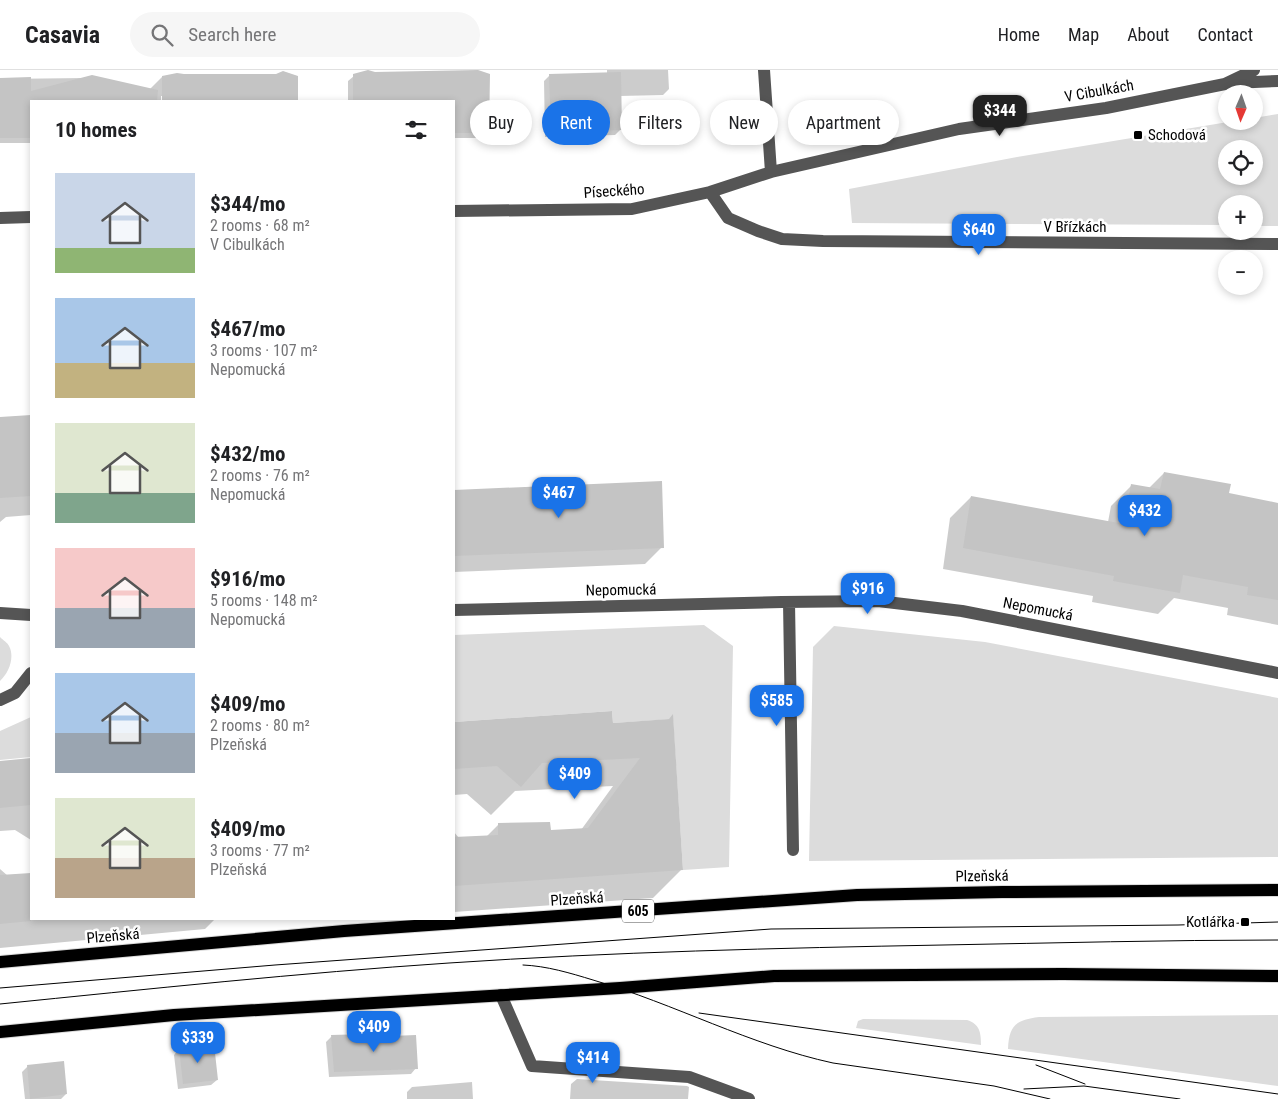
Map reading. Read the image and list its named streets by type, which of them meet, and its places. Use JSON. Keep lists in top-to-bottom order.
{
  "streets": {
    "main road": ["Plzeňská", "605"],
    "street": [
      "V Cibulkách",
      "Píseckého",
      "V Břízkách",
      "Nepomucká"
    ]
  },
  "crossings": [
    ["V Cibulkách", "Píseckého"],
    ["Píseckého", "V Břízkách"]
  ],
  "places": {
    "transit": ["Schodová", "Kotlářka"]
  },
  "north": "bottom",
  "page": {
    "header": "Casavia",
    "search": "Search here",
    "nav": [
      "Home",
      "Map",
      "About",
      "Contact"
    ],
    "map_buttons": ["+", "−"],
    "price": [
      "$344",
      "$640",
      "$467",
      "$432",
      "$916",
      "$585",
      "$409",
      "$409",
      "$339",
      "$414"
    ],
    "chip": [
      "Buy",
      "Rent",
      "Filters",
      "New",
      "Apartment"
    ],
    "heading": "10 homes",
    "list": [
      {
        "name": "$344/mo",
        "note": "2 rooms · 68 m² · V Cibulkách"
      },
      {
        "name": "$467/mo",
        "note": "3 rooms · 107 m² · Nepomucká"
      },
      {
        "name": "$432/mo",
        "note": "2 rooms · 76 m² · Nepomucká"
      },
      {
        "name": "$916/mo",
        "note": "5 rooms · 148 m² · Nepomucká"
      },
      {
        "name": "$409/mo",
        "note": "2 rooms · 80 m² · Plzeňská"
      },
      {
        "name": "$409/mo",
        "note": "3 rooms · 77 m² · Plzeňská"
      }
    ]
  }
}
